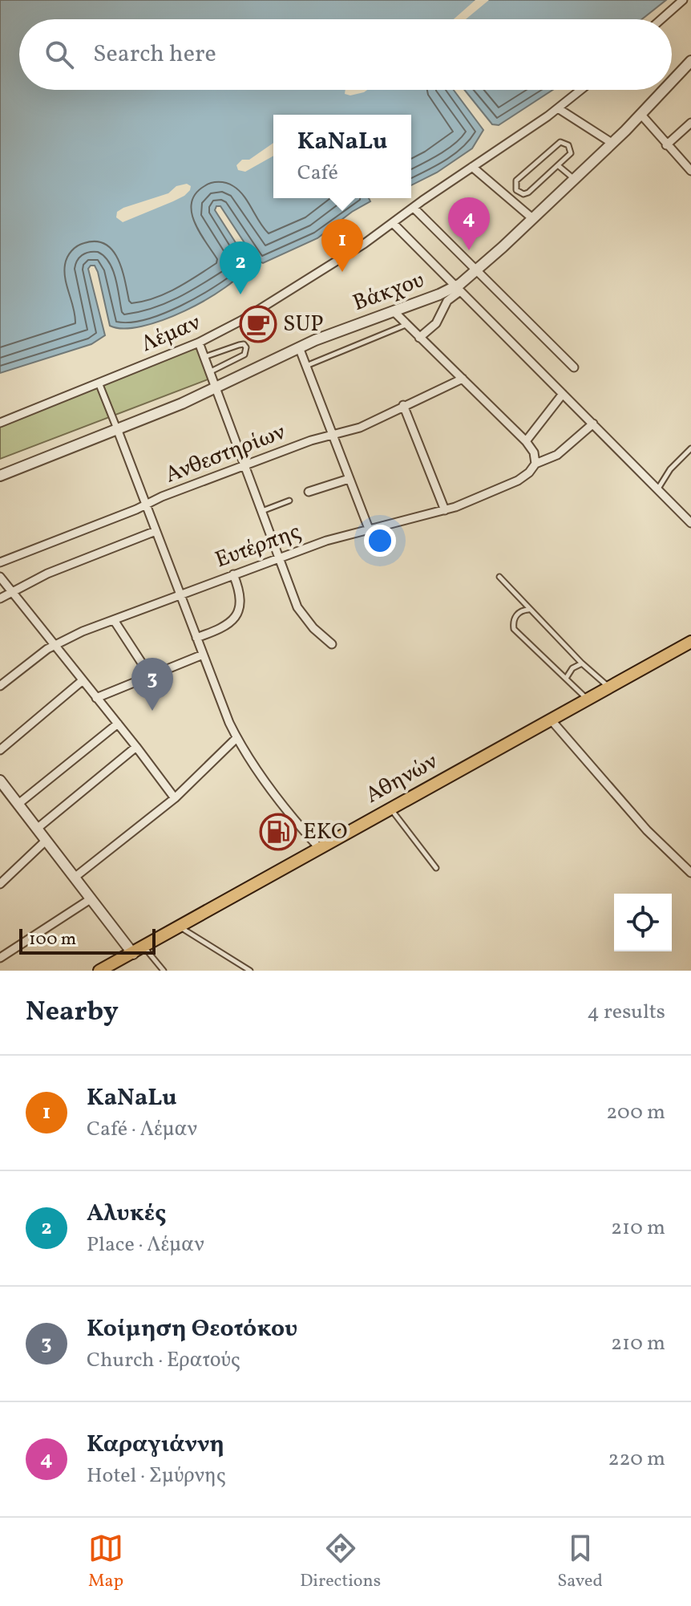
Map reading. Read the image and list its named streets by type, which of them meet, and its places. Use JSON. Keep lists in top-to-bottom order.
{
  "streets": {
    "main road": ["Αθηνών"],
    "street": [
      "Βάκχου",
      "Λέμαν",
      "Ανθεστηρίων",
      "Ευτέρπης"
    ]
  },
  "places": {
    "cafe": ["SUP"],
    "fuel station": ["EKO"]
  },
  "scale_bar": "100 m",
  "page": {
    "search": "Search here",
    "popup": ["KaNaLu", "Café"],
    "pins": [
      "4",
      "1",
      "2",
      "3"
    ],
    "scale": "100 m",
    "heading": ["Nearby", "4 results"],
    "list": [
      {
        "mark": "1",
        "name": "KaNaLu",
        "note": "Café · Λέμαν",
        "value": "200 m"
      },
      {
        "mark": "2",
        "name": "Αλυκές",
        "note": "Place · Λέμαν",
        "value": "210 m"
      },
      {
        "mark": "3",
        "name": "Κοίμηση Θεοτόκου",
        "note": "Church · Ερατούς",
        "value": "210 m"
      },
      {
        "mark": "4",
        "name": "Καραγιάννη",
        "note": "Hotel · Σμύρνης",
        "value": "220 m"
      }
    ],
    "nav": ["Map", "Directions", "Saved"]
  }
}
